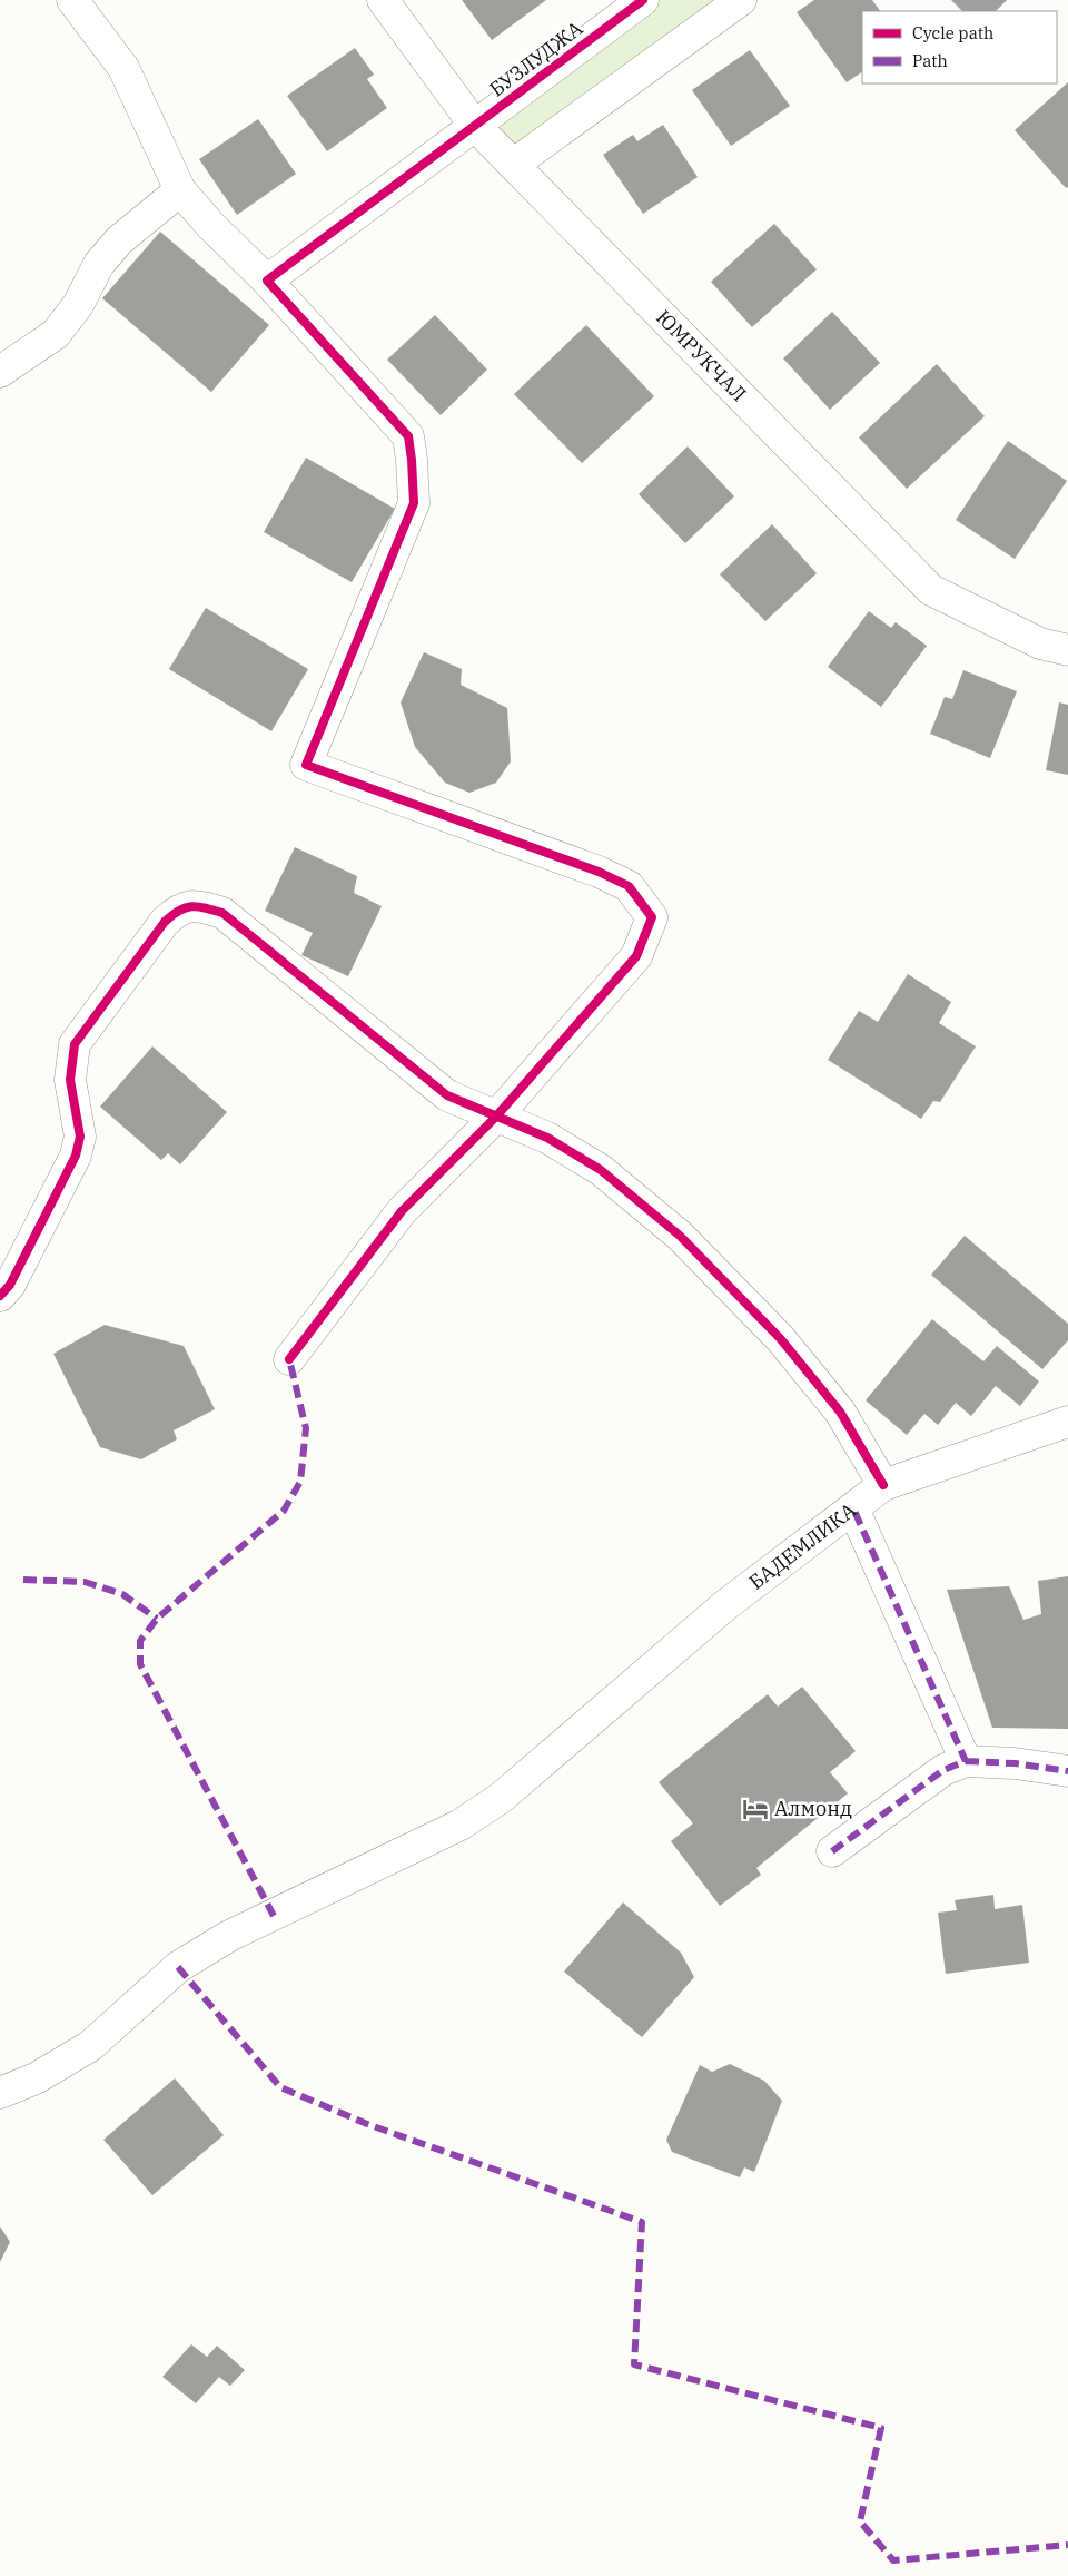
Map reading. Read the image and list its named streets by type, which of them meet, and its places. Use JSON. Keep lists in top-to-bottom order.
{
  "streets": {
    "street": ["БУЗЛУДЖА", "ЮМРУКЧАЛ", "БАДЕМЛИКА"]
  },
  "crossings": [
    ["БУЗЛУДЖА", "ЮМРУКЧАЛ"]
  ],
  "places": {
    "hotel": ["Алмонд"]
  },
  "legend": ["Cycle path", "Path"]
}
